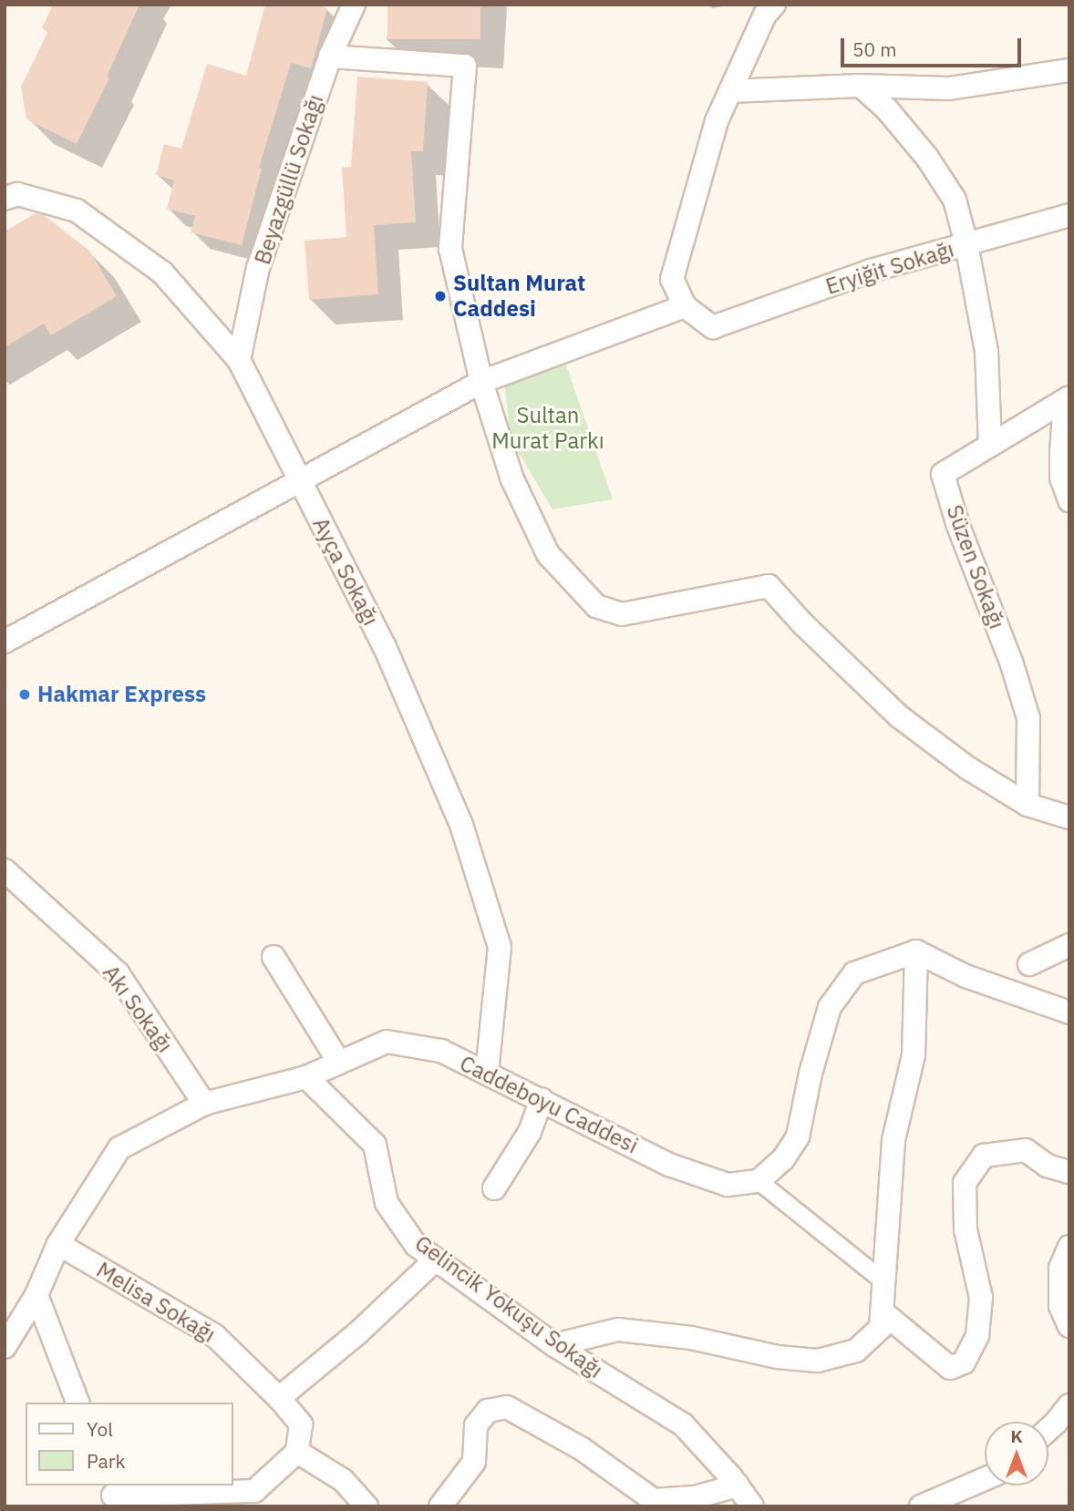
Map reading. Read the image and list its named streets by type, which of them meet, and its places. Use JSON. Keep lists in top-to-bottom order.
{
  "streets": {
    "street": [
      "Beyazgüllü Sokağı",
      "Eryiğit Sokağı",
      "Süzen Sokağı",
      "Ayça Sokağı",
      "Akı Sokağı",
      "Caddeboyu Caddesi",
      "Melisa Sokağı",
      "Gelincik Yokuşu Sokağı"
    ]
  },
  "crossings": [
    ["Beyazgüllü Sokağı", "Ayça Sokağı"],
    ["Ayça Sokağı", "Caddeboyu Caddesi"],
    ["Akı Sokağı", "Caddeboyu Caddesi"],
    ["Caddeboyu Caddesi", "Melisa Sokağı"],
    ["Caddeboyu Caddesi", "Gelincik Yokuşu Sokağı"]
  ],
  "parks": ["Sultan Murat Parkı"],
  "places": ["Sultan Murat Caddesi", "Hakmar Express"],
  "legend": ["Yol", "Park"],
  "scale_bar": "50 m",
  "north": "top"
}
